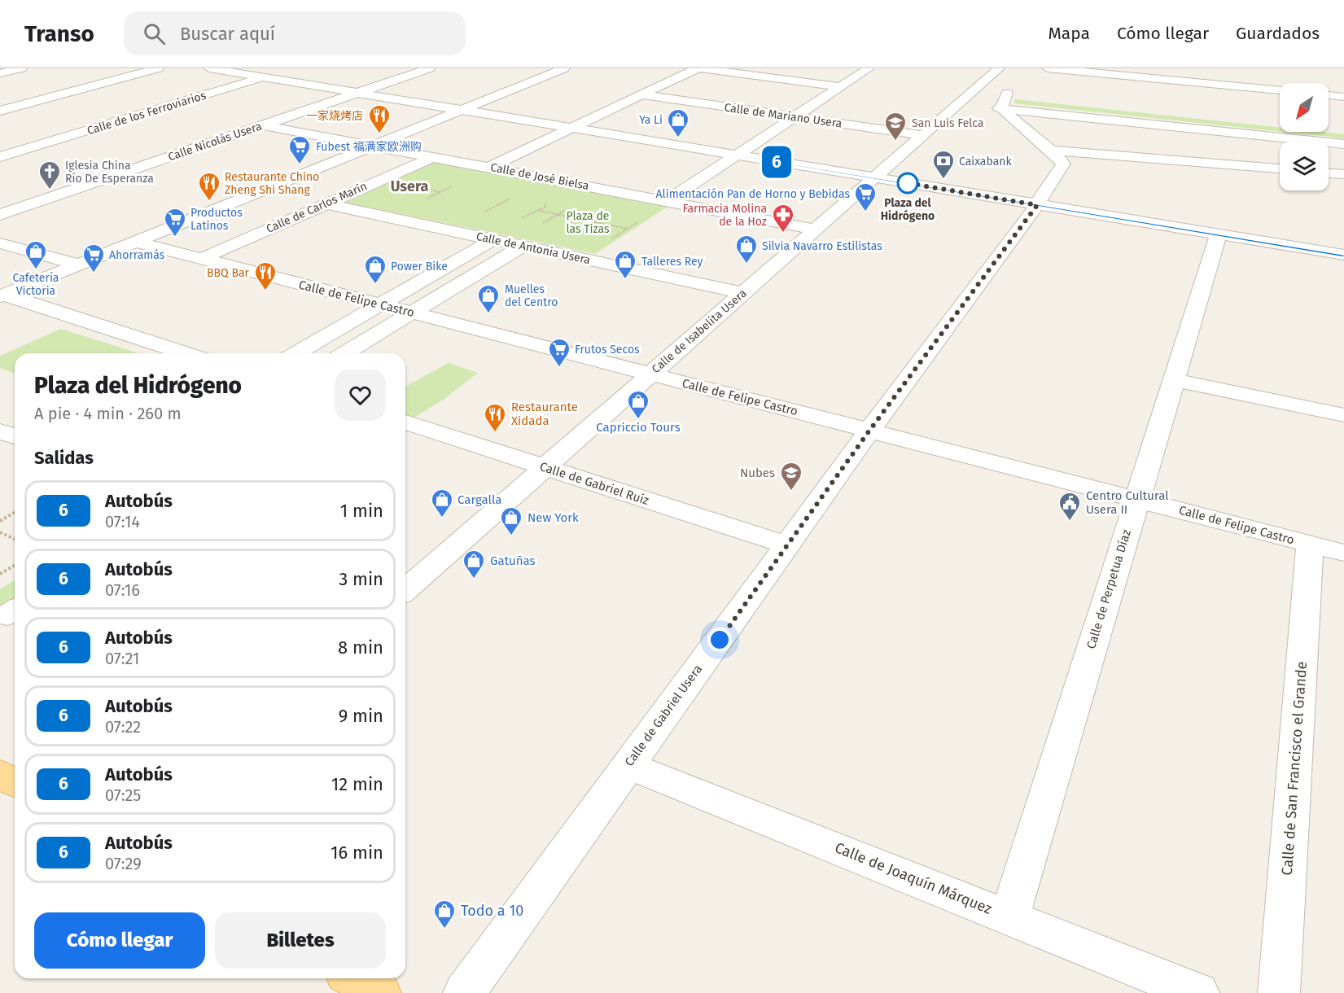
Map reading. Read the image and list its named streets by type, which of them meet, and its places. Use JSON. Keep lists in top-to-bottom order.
{
  "streets": {
    "street": [
      "Calle de los Ferroviarios",
      "Calle de Mariano Usera",
      "Calle Nicolás Usera",
      "Calle de José Bielsa",
      "Calle de Carlos Marín",
      "Calle de Antonia Usera",
      "Calle de Felipe Castro",
      "Calle de Isabelita Usera",
      "Calle de Gabriel Ruiz",
      "Calle de Perpetua Díaz",
      "Calle de Gabriel Usera",
      "Calle de San Francisco el Grande",
      "Calle de Joaquín Márquez"
    ]
  },
  "crossings": [
    ["Calle de Mariano Usera", "Calle de Isabelita Usera"],
    ["Calle Nicolás Usera", "Calle de José Bielsa"],
    ["Calle de José Bielsa", "Calle de Carlos Marín"],
    ["Calle de José Bielsa", "Calle de Isabelita Usera"],
    ["Calle de Carlos Marín", "Calle de Antonia Usera"],
    ["Calle de Carlos Marín", "Calle de Felipe Castro"],
    ["Calle de Antonia Usera", "Calle de Isabelita Usera"],
    ["Calle de Felipe Castro", "Calle de Isabelita Usera"],
    ["Calle de Felipe Castro", "Calle de Perpetua Díaz"],
    ["Calle de Felipe Castro", "Calle de Gabriel Usera"],
    ["Calle de Felipe Castro", "Calle de San Francisco el Grande"],
    ["Calle de Isabelita Usera", "Calle de Gabriel Ruiz"],
    ["Calle de Gabriel Ruiz", "Calle de Gabriel Usera"],
    ["Calle de Perpetua Díaz", "Calle de Joaquín Márquez"],
    ["Calle de Gabriel Usera", "Calle de Joaquín Márquez"]
  ],
  "districts": ["Usera"],
  "parks": ["Plaza de las Tizas"],
  "places": {
    "restaurant": [
      "一家烧烤店",
      "Restaurante Chino Zheng Shi Shang",
      "BBQ Bar",
      "Restaurante Xidada"
    ],
    "shop": [
      "Ya Li",
      "Silvia Navarro Estilistas",
      "Cafetería Victoria",
      "Talleres Rey",
      "Power Bike",
      "Muelles del Centro",
      "Capriccio Tours",
      "Cargalla",
      "New York",
      "Gatuñas",
      "Todo a 10"
    ],
    "school or university": ["San Luis Felca", "Nubes"],
    "supermarket": [
      "Fubest 福满家欧洲购",
      "Alimentación Pan de Horno y Bebidas",
      "Productos Latinos",
      "Ahorramás",
      "Frutos Secos"
    ],
    "bank": ["Caixabank"],
    "other": ["Plaza del Hidrógeno"],
    "church": ["Iglesia China Río De Esperanza"],
    "pharmacy": ["Farmacia Molina de la Hoz"],
    "public building": ["Centro Cultural Usera II"]
  },
  "lines": ["bus line 6"],
  "north": "bottom left",
  "page": {
    "header": "Transo",
    "search": "Buscar aquí",
    "nav": ["Mapa", "Cómo llegar", "Guardados"],
    "on_map": "6",
    "heading": [
      ["Plaza del Hidrógeno", "A pie · 4 min · 260 m"],
      "Salidas"
    ],
    "list": [
      {
        "mark": "6",
        "name": "Autobús",
        "note": "07:14",
        "value": "1 min"
      },
      {
        "mark": "6",
        "name": "Autobús",
        "note": "07:16",
        "value": "3 min"
      },
      {
        "mark": "6",
        "name": "Autobús",
        "note": "07:21",
        "value": "8 min"
      },
      {
        "mark": "6",
        "name": "Autobús",
        "note": "07:22",
        "value": "9 min"
      },
      {
        "mark": "6",
        "name": "Autobús",
        "note": "07:25",
        "value": "12 min"
      },
      {
        "mark": "6",
        "name": "Autobús",
        "note": "07:29",
        "value": "16 min"
      }
    ],
    "buttons": ["Cómo llegar", "Billetes"]
  }
}
